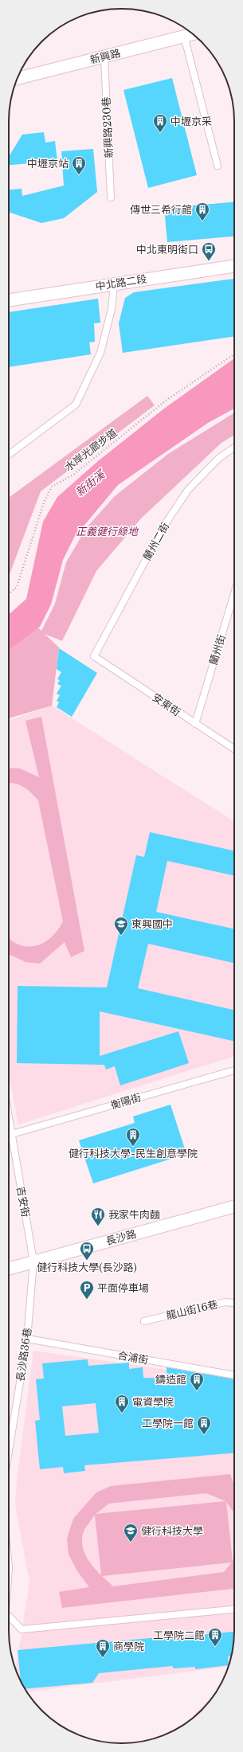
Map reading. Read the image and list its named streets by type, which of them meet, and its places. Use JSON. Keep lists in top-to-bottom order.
{
  "streets": {
    "street": ["新興路", "中北路二段", "長沙路"],
    "lane": [
      "新興路230巷",
      "蘭州二街",
      "蘭州街",
      "安東街",
      "衡陽街",
      "吉安街",
      "龍山街16巷",
      "長沙路36巷",
      "合浦街"
    ],
    "path": ["水岸光廊步道"]
  },
  "crossings": [
    ["新興路", "新興路230巷"],
    ["蘭州二街", "安東街"],
    ["蘭州街", "安東街"],
    ["衡陽街", "吉安街"],
    ["吉安街", "長沙路"],
    ["吉安街", "長沙路36巷"],
    ["長沙路", "長沙路36巷"],
    ["長沙路36巷", "合浦街"]
  ],
  "water": ["新街溪"],
  "parks": ["正義健行綠地"],
  "places": {
    "building": [
      "中壢京采",
      "中壢京站",
      "傳世三希行館",
      "健行科技大學-民生創意學院",
      "鑄造館",
      "電資學院",
      "工學院一館",
      "工學院二館",
      "商學院"
    ],
    "bus stop": ["中北東明街口", "健行科技大學(長沙路)"],
    "school or university": ["東興國中", "健行科技大學"],
    "restaurant": ["我家牛肉麵"],
    "parking": ["平面停車場"]
  }
}
